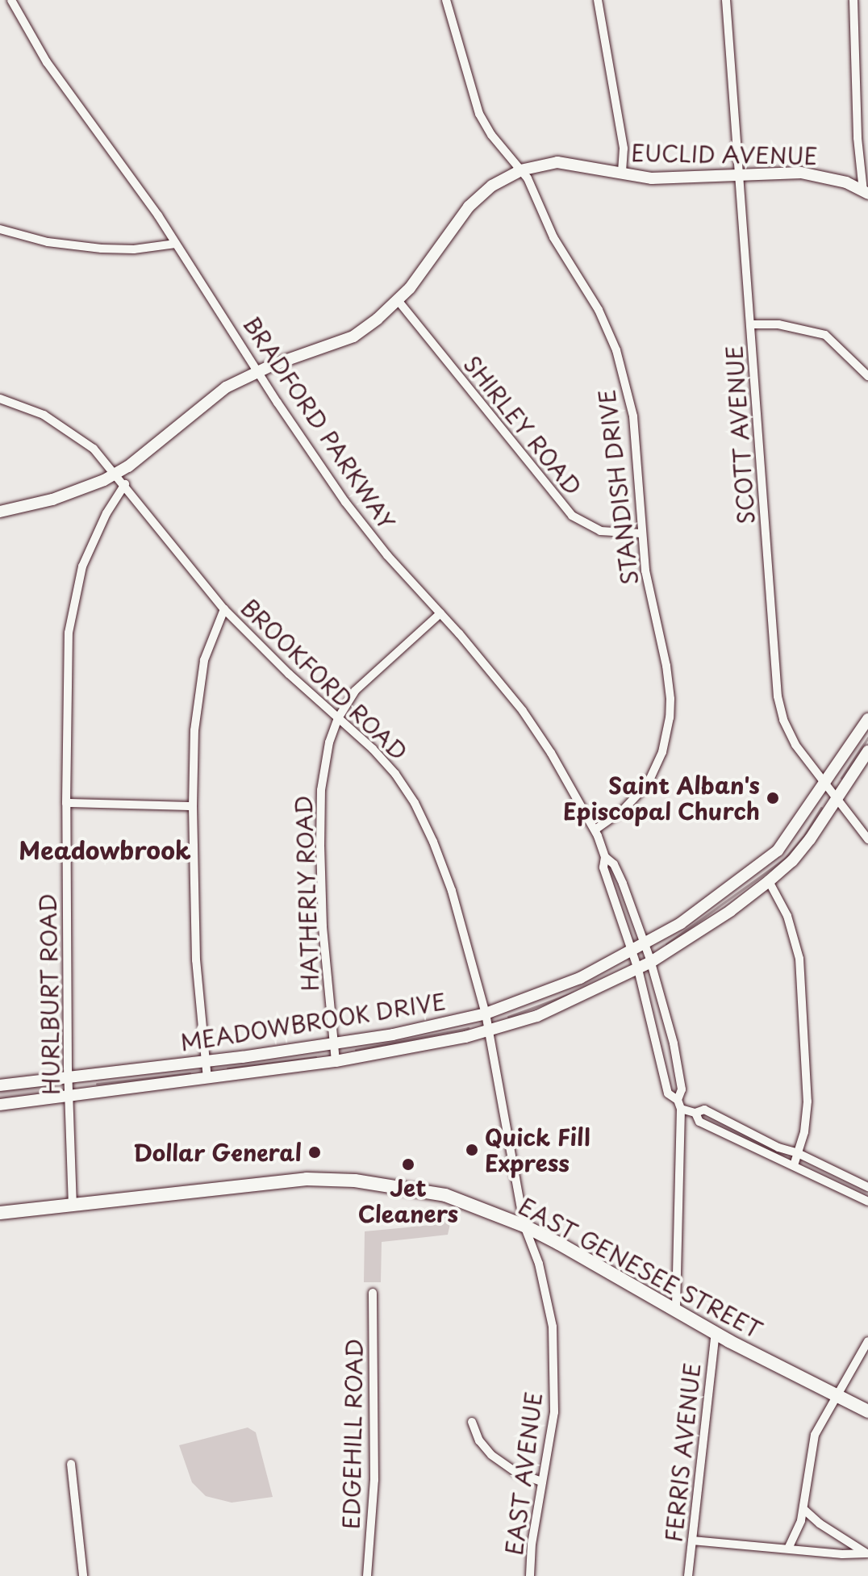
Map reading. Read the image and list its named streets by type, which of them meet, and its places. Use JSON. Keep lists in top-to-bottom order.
{
  "streets": {
    "main road": ["EAST GENESEE STREET"],
    "street": [
      "EUCLID AVENUE",
      "BRADFORD PARKWAY",
      "SHIRLEY ROAD",
      "SCOTT AVENUE",
      "STANDISH DRIVE",
      "BROOKFORD ROAD",
      "HATHERLY ROAD",
      "HURLBURT ROAD",
      "MEADOWBROOK DRIVE",
      "EDGEHILL ROAD",
      "FERRIS AVENUE",
      "EAST AVENUE"
    ]
  },
  "crossings": [
    ["EUCLID AVENUE", "BRADFORD PARKWAY"],
    ["EUCLID AVENUE", "SHIRLEY ROAD"],
    ["EUCLID AVENUE", "SCOTT AVENUE"],
    ["EUCLID AVENUE", "STANDISH DRIVE"],
    ["EUCLID AVENUE", "BROOKFORD ROAD"],
    ["BRADFORD PARKWAY", "STANDISH DRIVE"],
    ["BRADFORD PARKWAY", "HATHERLY ROAD"],
    ["BRADFORD PARKWAY", "MEADOWBROOK DRIVE"],
    ["BRADFORD PARKWAY", "EAST GENESEE STREET"],
    ["SHIRLEY ROAD", "STANDISH DRIVE"],
    ["SCOTT AVENUE", "MEADOWBROOK DRIVE"],
    ["BROOKFORD ROAD", "HATHERLY ROAD"],
    ["BROOKFORD ROAD", "HURLBURT ROAD"],
    ["BROOKFORD ROAD", "MEADOWBROOK DRIVE"],
    ["BROOKFORD ROAD", "EAST GENESEE STREET"],
    ["BROOKFORD ROAD", "EAST AVENUE"],
    ["HATHERLY ROAD", "MEADOWBROOK DRIVE"],
    ["HURLBURT ROAD", "MEADOWBROOK DRIVE"],
    ["HURLBURT ROAD", "EAST GENESEE STREET"],
    ["EAST GENESEE STREET", "FERRIS AVENUE"],
    ["EAST GENESEE STREET", "EAST AVENUE"]
  ],
  "districts": ["Meadowbrook"],
  "places": [
    "Saint Alban's Episcopal Church",
    "Quick Fill Express",
    "Dollar General",
    "Jet Cleaners"
  ]
}
